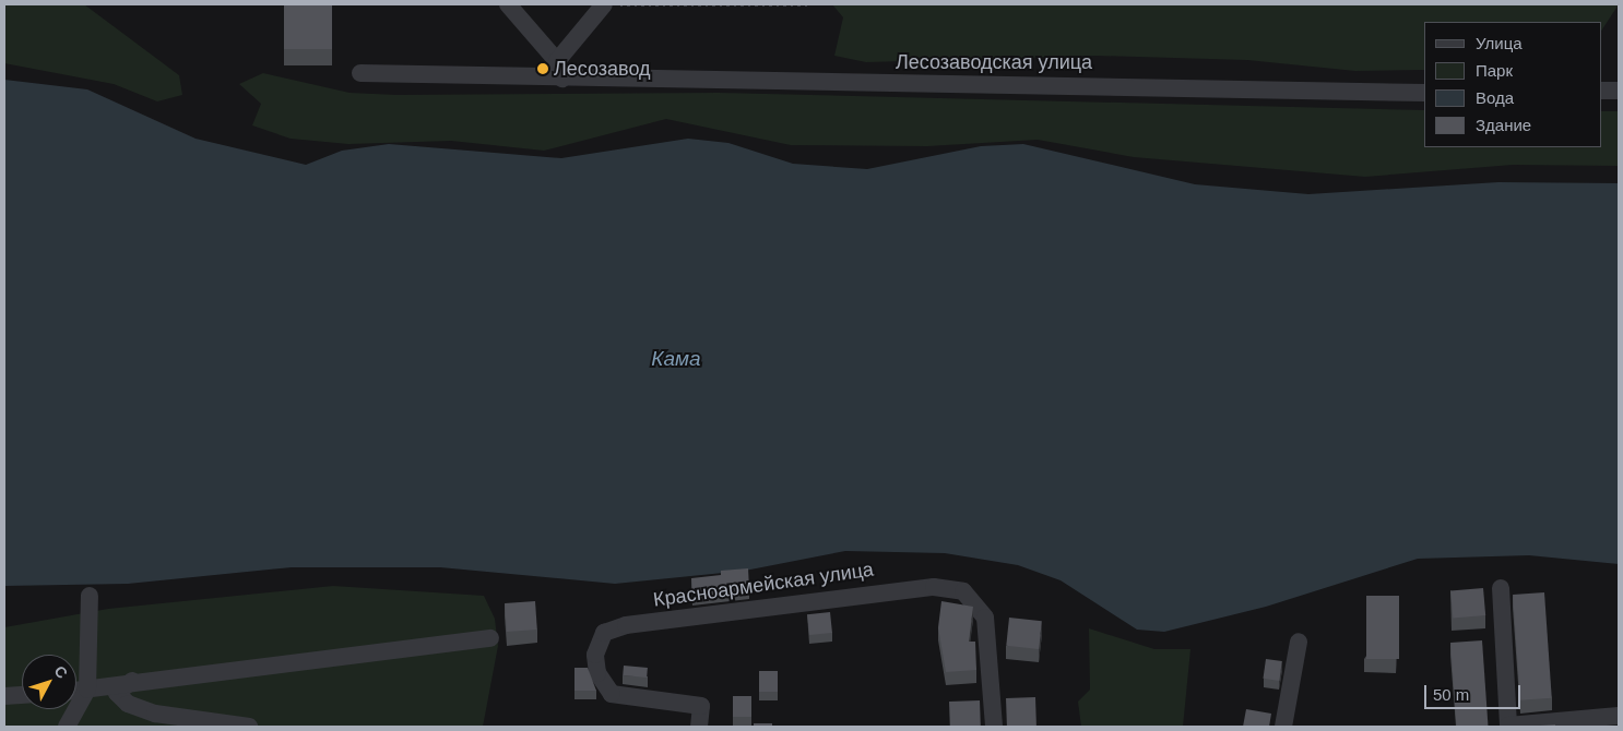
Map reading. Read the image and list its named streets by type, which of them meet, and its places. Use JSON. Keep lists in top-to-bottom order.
{
  "streets": {
    "street": ["Лесозаводская улица", "Красноармейская улица"]
  },
  "water": ["Кама"],
  "places": ["Лесозавод"],
  "legend": [
    "Улица",
    "Парк",
    "Вода",
    "Здание"
  ],
  "scale_bar": "50 m",
  "north": "top right"
}
